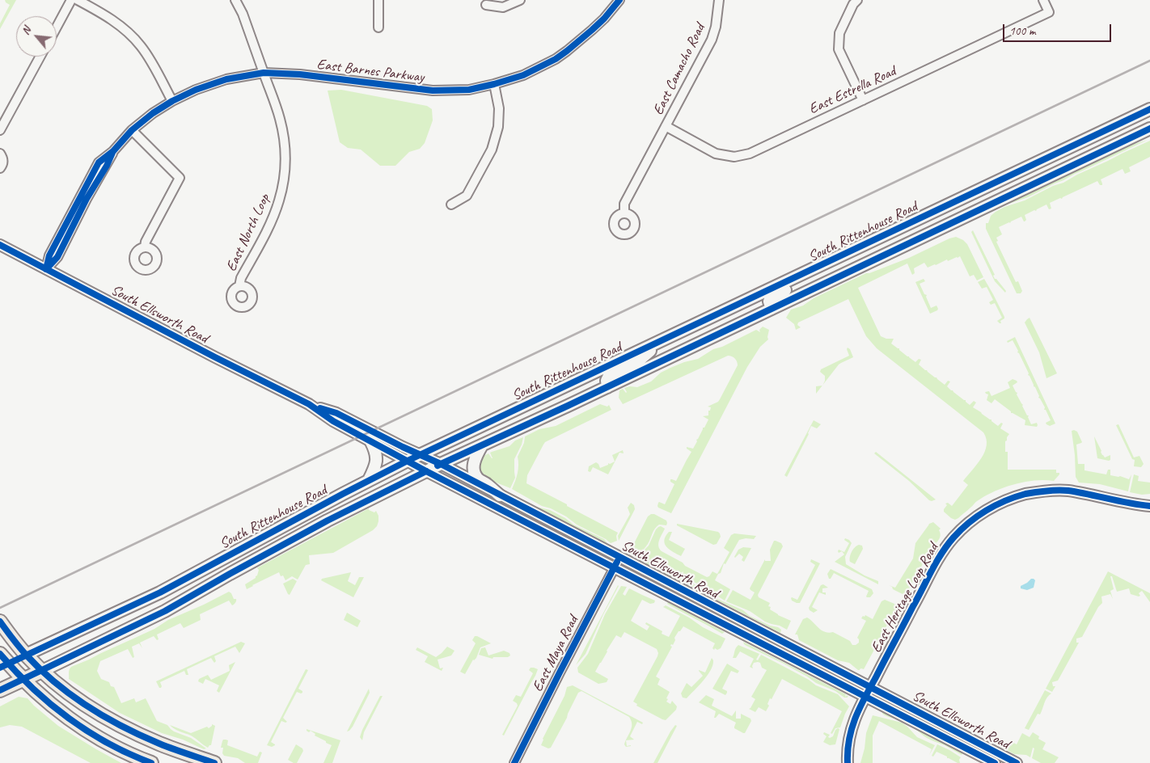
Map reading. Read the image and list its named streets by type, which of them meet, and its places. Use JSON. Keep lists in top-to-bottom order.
{
  "streets": {
    "main road": ["South Rittenhouse Road"],
    "street": [
      "East Camacho Road",
      "East Barnes Parkway",
      "East Estrella Road",
      "East North Loop",
      "South Ellsworth Road",
      "East Heritage Loop Road",
      "East Maya Road"
    ]
  },
  "crossings": [
    ["East Camacho Road", "East Estrella Road"],
    ["East Barnes Parkway", "East North Loop"],
    ["East Barnes Parkway", "South Ellsworth Road"],
    ["South Rittenhouse Road", "South Ellsworth Road"],
    ["South Ellsworth Road", "East Heritage Loop Road"],
    ["South Ellsworth Road", "East Maya Road"]
  ],
  "scale_bar": "100 m",
  "north": "top left"
}
